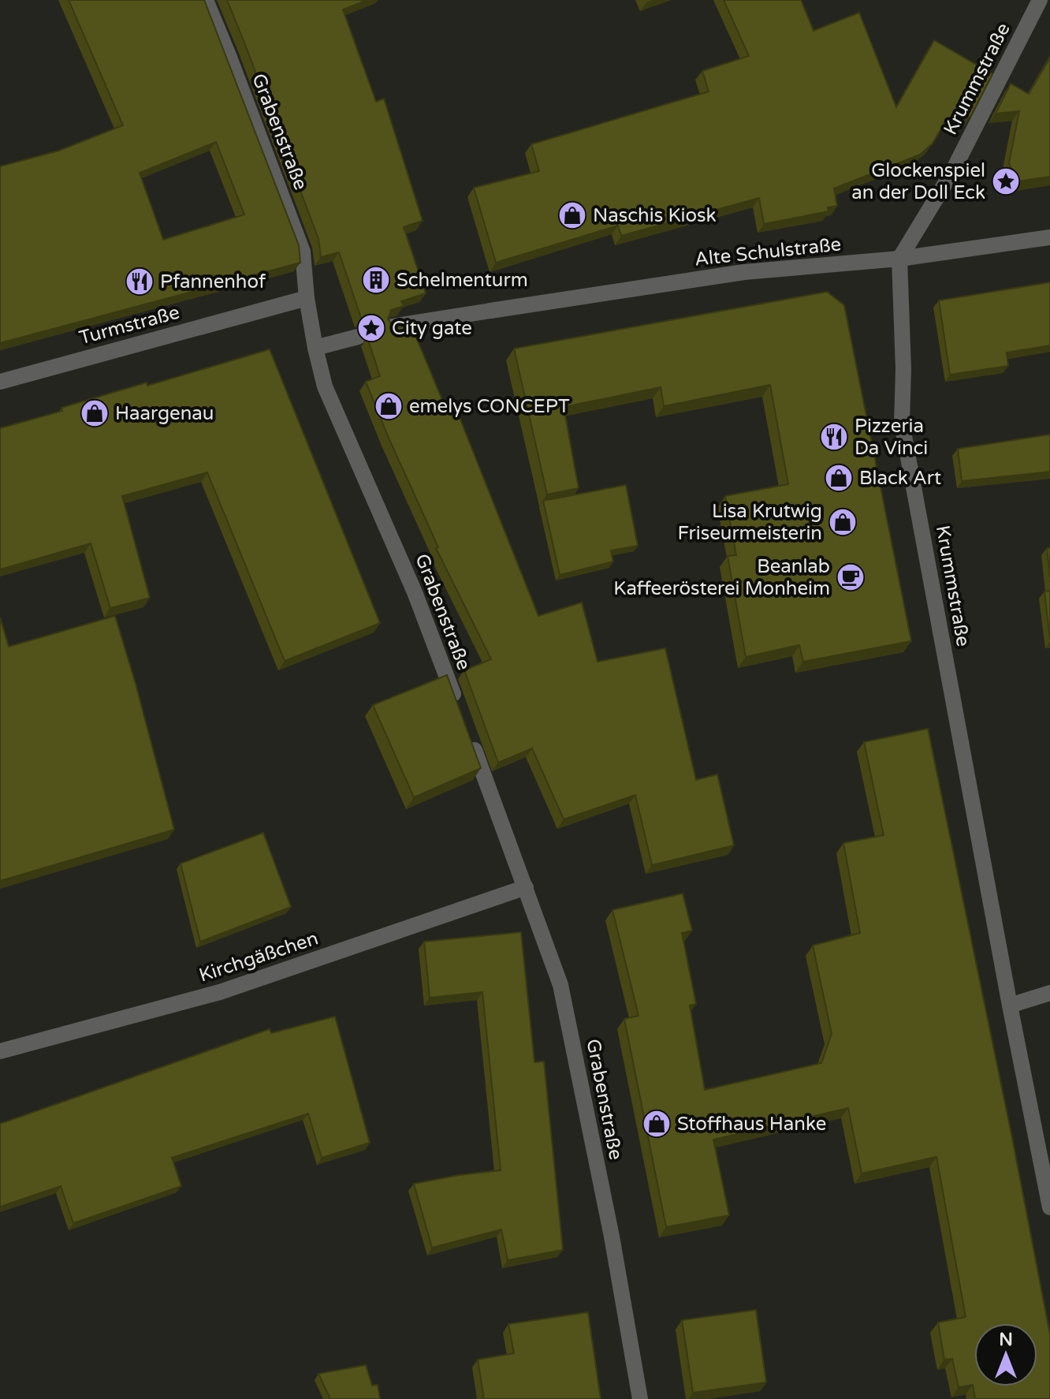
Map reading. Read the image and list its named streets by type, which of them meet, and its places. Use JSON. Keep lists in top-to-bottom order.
{
  "streets": {
    "street": [
      "Krummstraße",
      "Grabenstraße",
      "Alte Schulstraße",
      "Turmstraße",
      "Kirchgäßchen"
    ]
  },
  "crossings": [
    ["Krummstraße", "Alte Schulstraße"],
    ["Grabenstraße", "Turmstraße"],
    ["Grabenstraße", "Kirchgäßchen"]
  ],
  "places": {
    "place": ["Glockenspiel an der Doll Eck", "City gate"],
    "shop": [
      "Naschis Kiosk",
      "emelys CONCEPT",
      "Haargenau",
      "Black Art",
      "Lisa Krutwig Friseurmeisterin",
      "Stoffhaus Hanke"
    ],
    "building": ["Schelmenturm"],
    "restaurant": ["Pfannenhof", "Pizzeria Da Vinci"],
    "cafe": ["Beanlab Kaffeerösterei Monheim"]
  },
  "north": "top"
}
